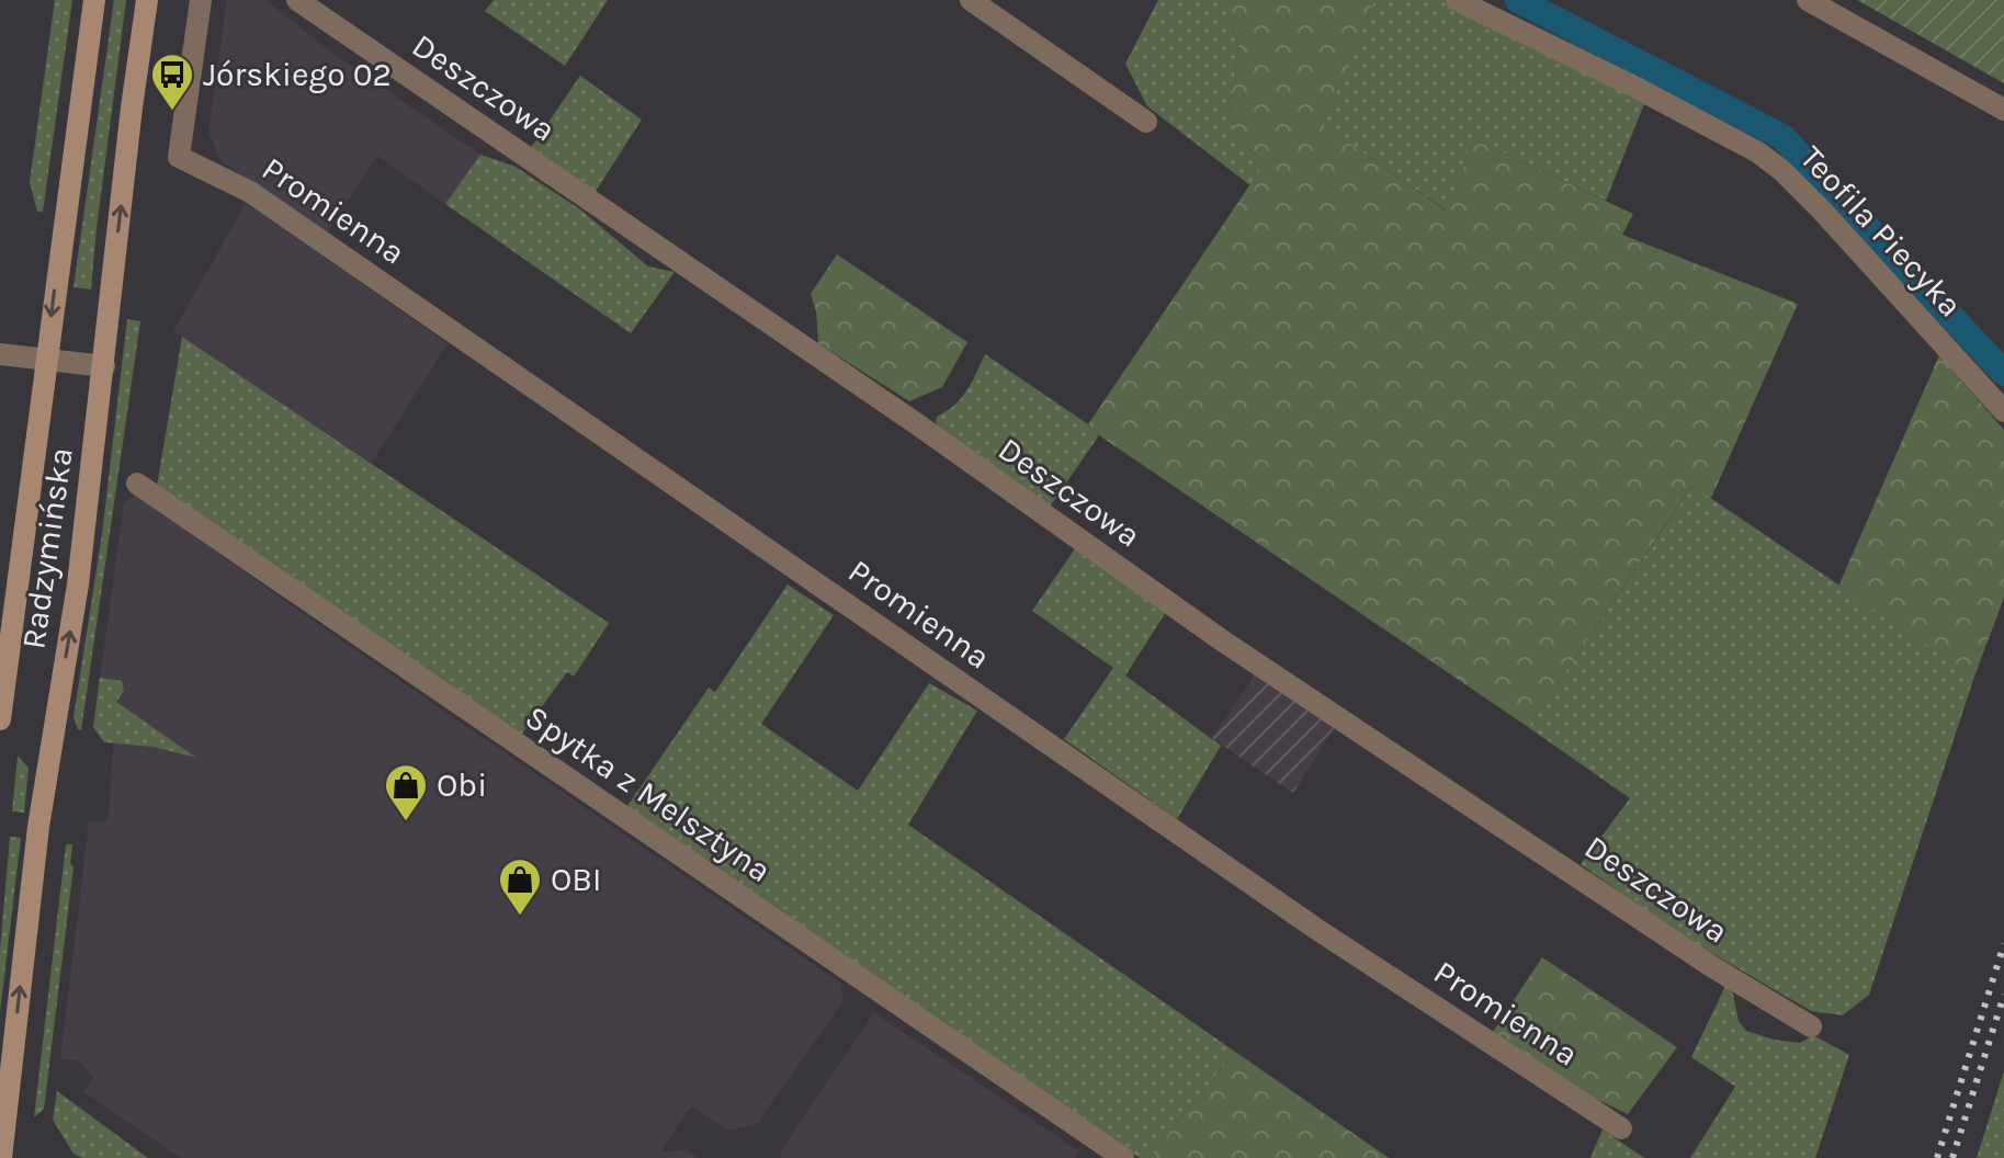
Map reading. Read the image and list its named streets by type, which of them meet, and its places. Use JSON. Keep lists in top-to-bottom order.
{
  "streets": {
    "main road": ["Radzymińska"],
    "street": [
      "Deszczowa",
      "Promienna",
      "Teofila Piecyka",
      "Spytka z Melsztyna"
    ]
  },
  "places": {
    "bus stop": ["Jórskiego 02"],
    "shop": ["Obi", "OBI"]
  }
}
